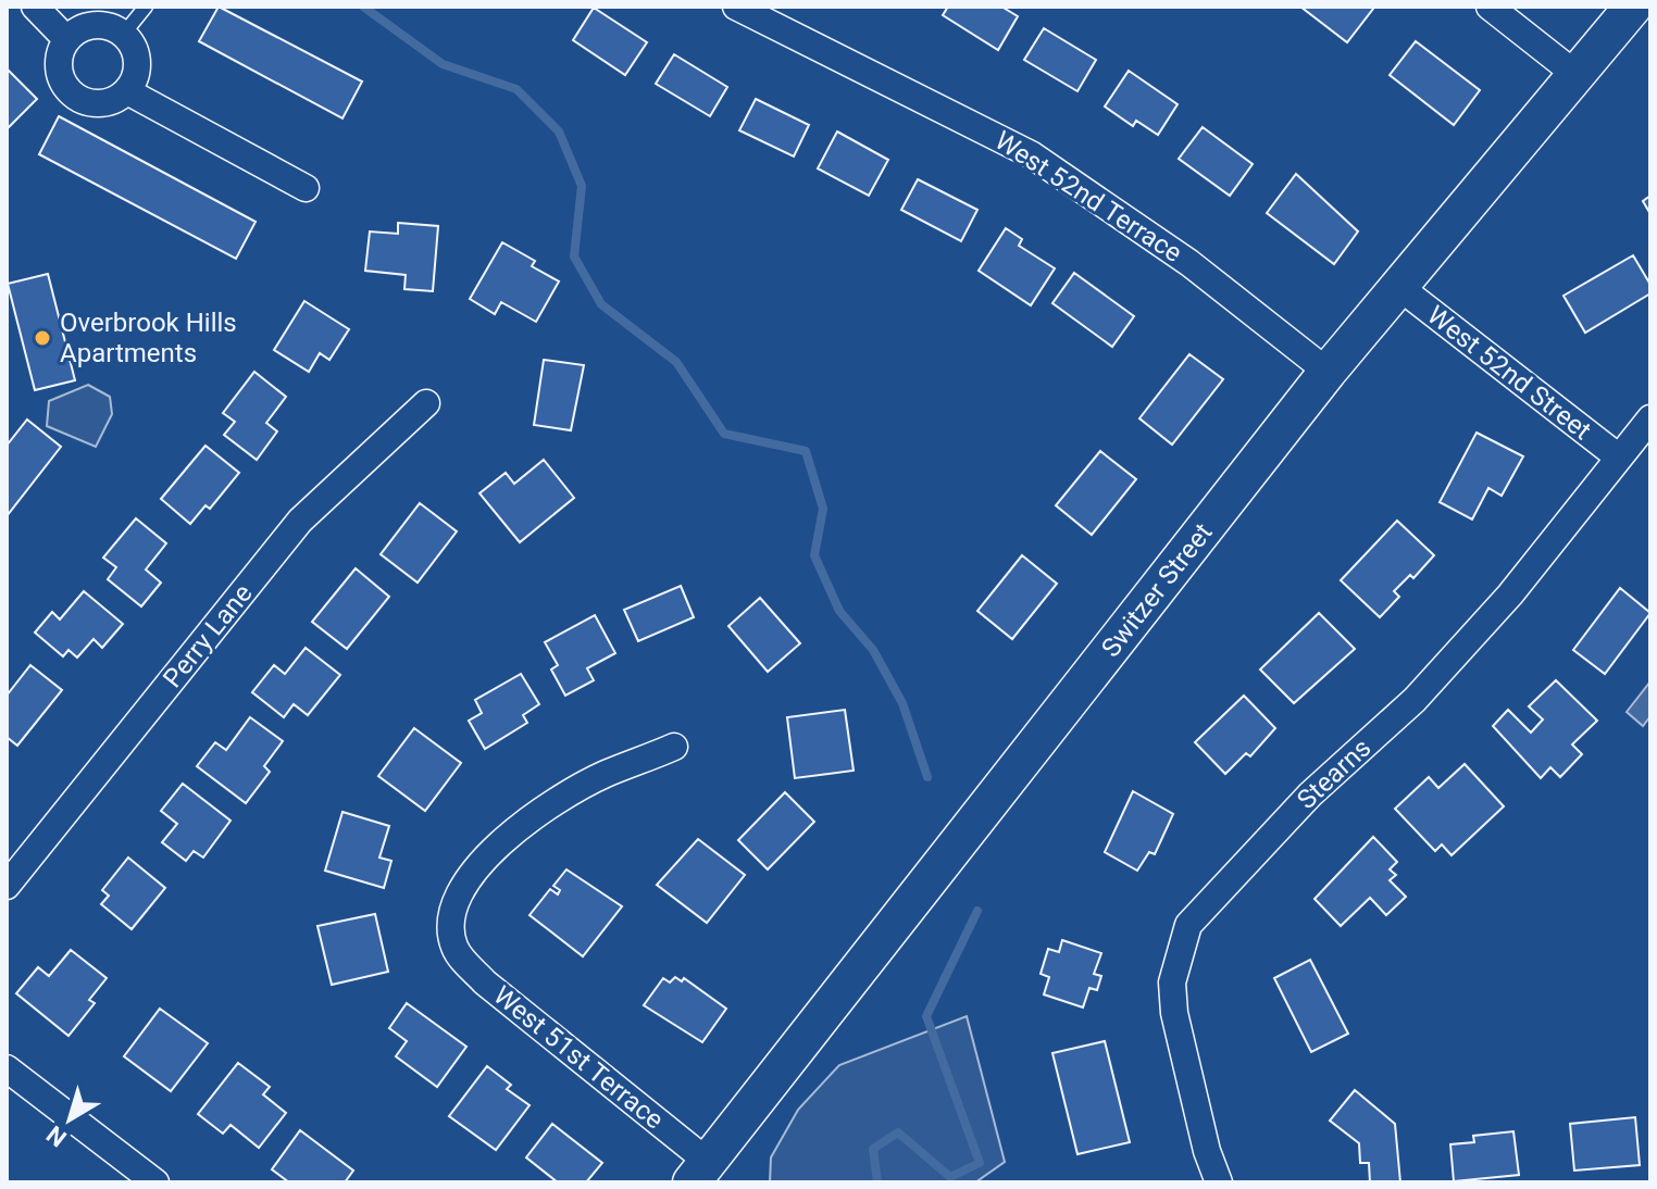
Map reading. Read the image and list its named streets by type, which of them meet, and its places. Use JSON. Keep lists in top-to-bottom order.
{
  "streets": {
    "street": [
      "West 52nd Terrace",
      "West 52nd Street",
      "Switzer Street",
      "Perry Lane",
      "Stearns",
      "West 51st Terrace"
    ]
  },
  "crossings": [
    ["West 52nd Terrace", "Switzer Street"],
    ["West 52nd Street", "Switzer Street"],
    ["West 52nd Street", "Stearns"],
    ["Switzer Street", "West 51st Terrace"]
  ],
  "places": ["Overbrook Hills Apartments"],
  "north": "bottom left"
}
